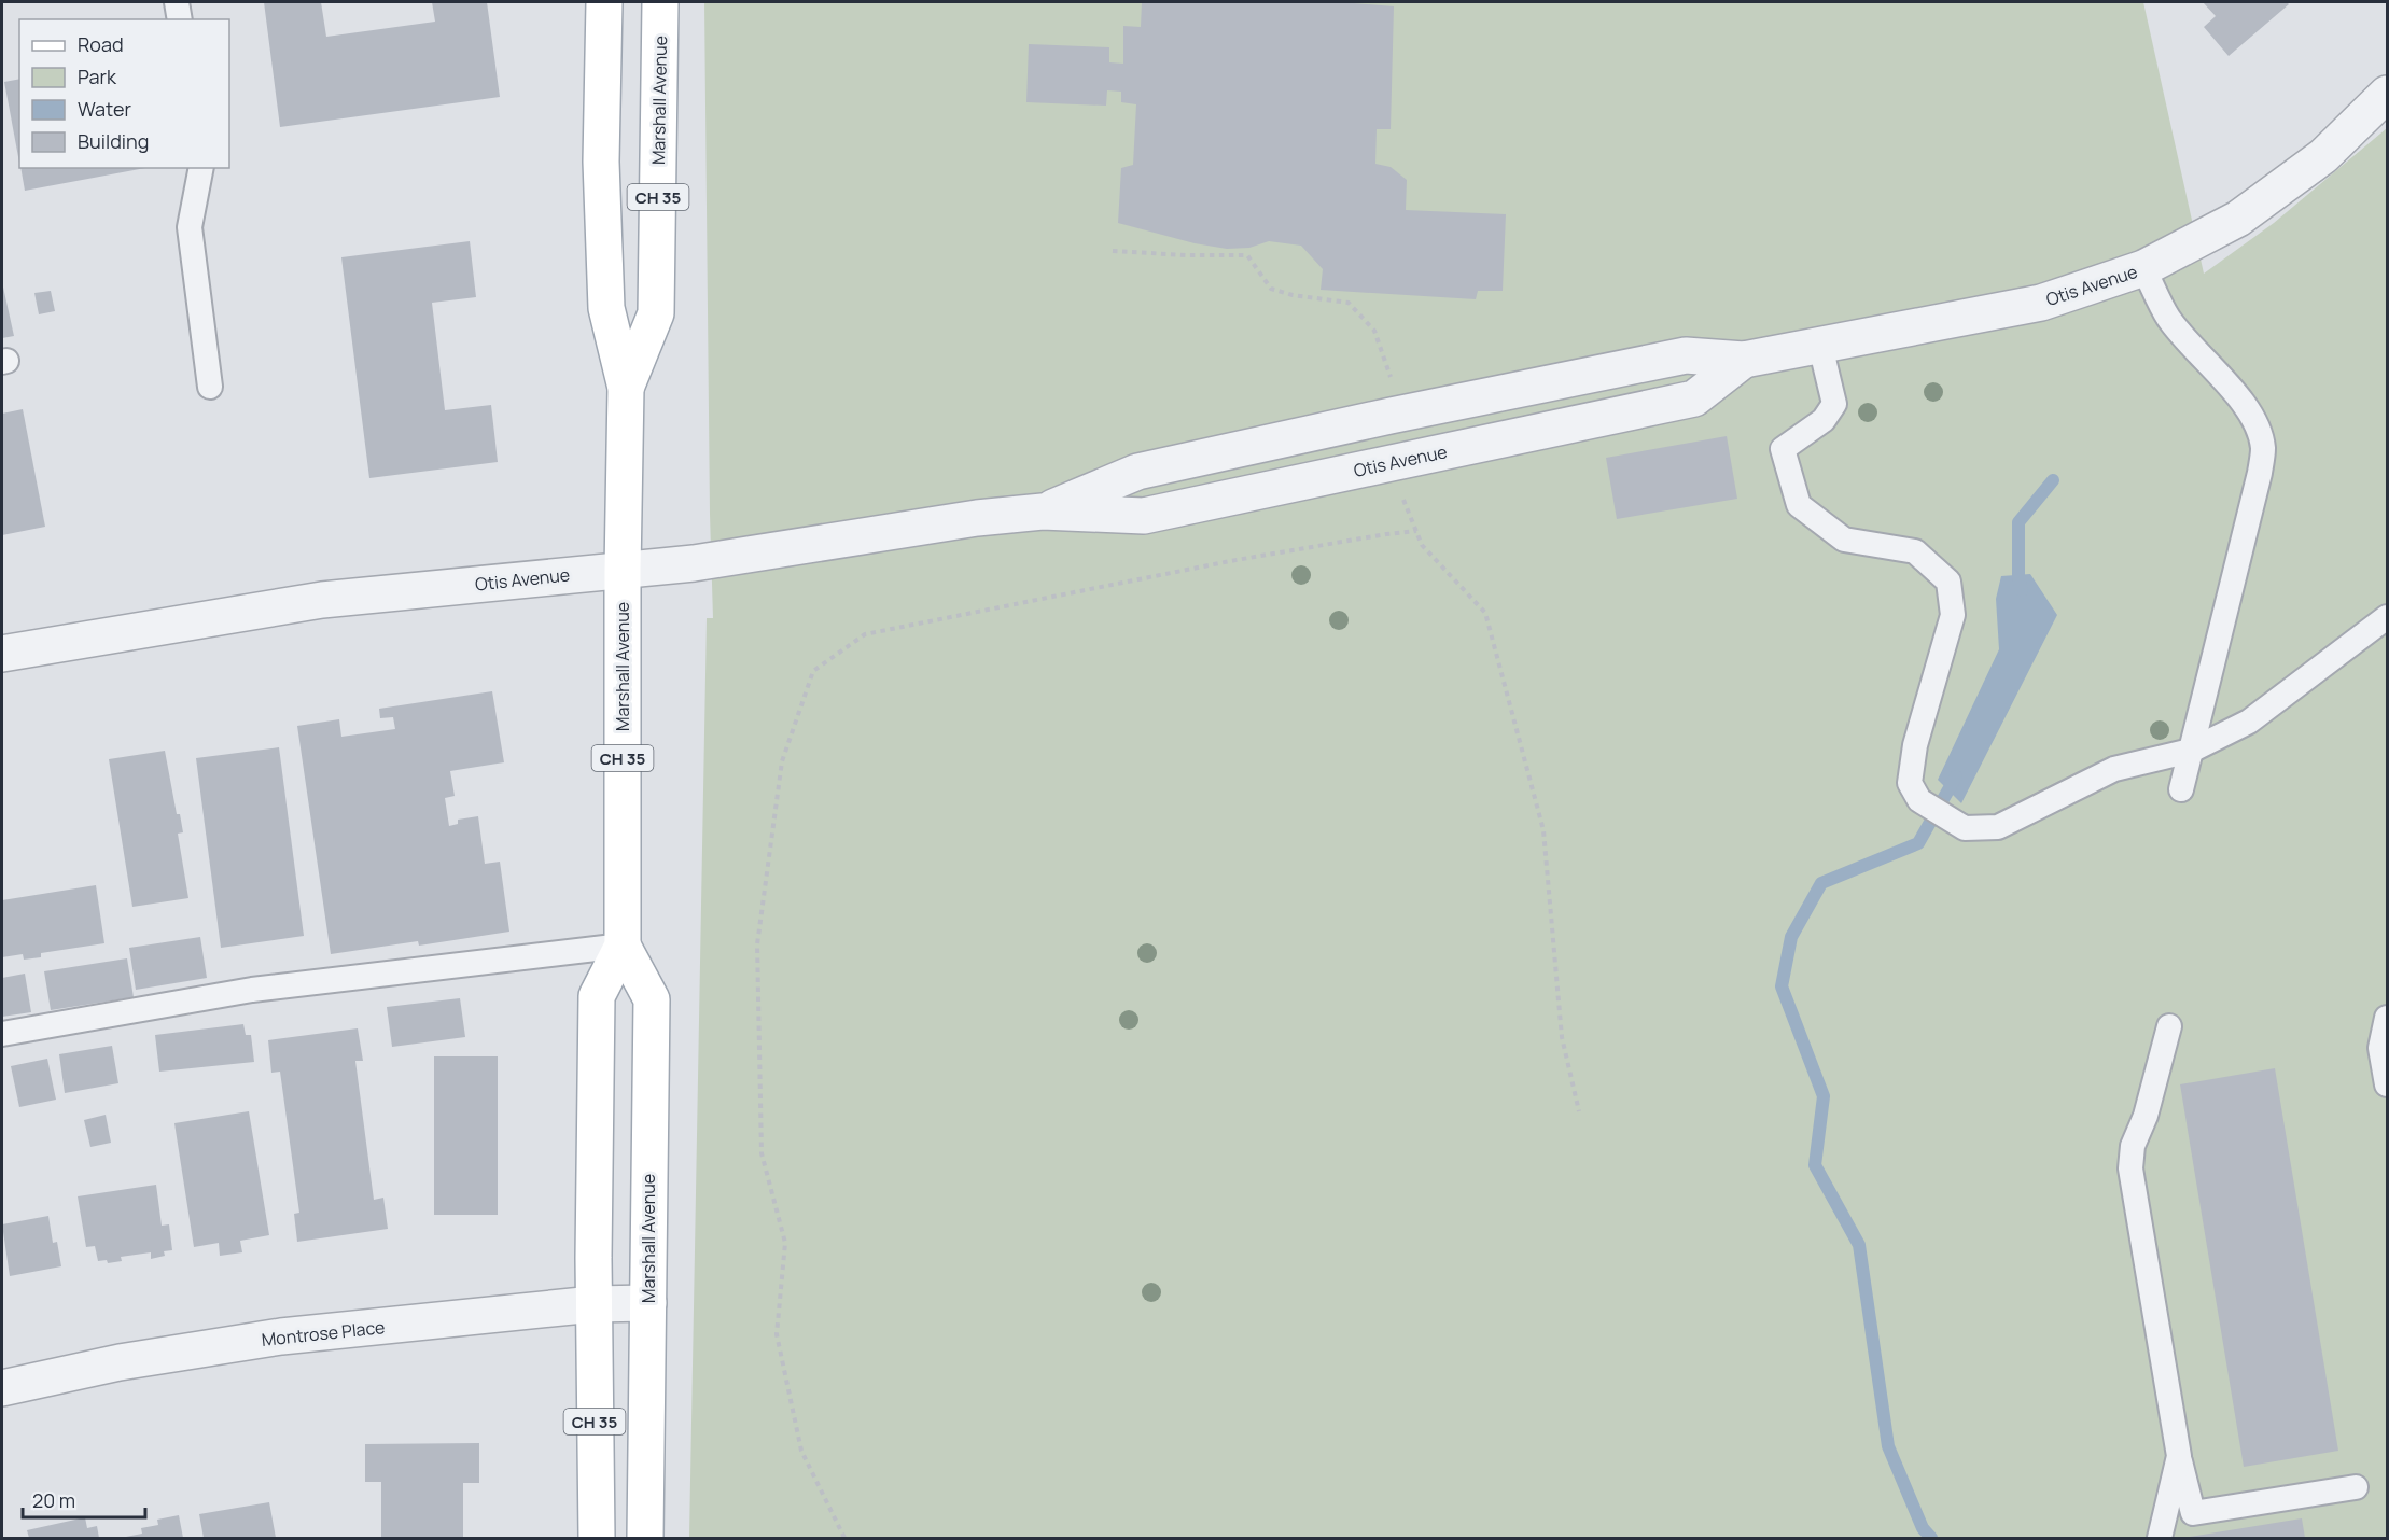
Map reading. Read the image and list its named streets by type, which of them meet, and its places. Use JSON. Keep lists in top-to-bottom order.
{
  "streets": {
    "main road": ["Marshall Avenue", "CH 35"],
    "street": ["Otis Avenue", "Montrose Place"]
  },
  "crossings": [
    ["Marshall Avenue", "Otis Avenue"],
    ["Marshall Avenue", "Montrose Place"]
  ],
  "legend": [
    "Road",
    "Park",
    "Water",
    "Building"
  ],
  "scale_bar": "20 m"
}
